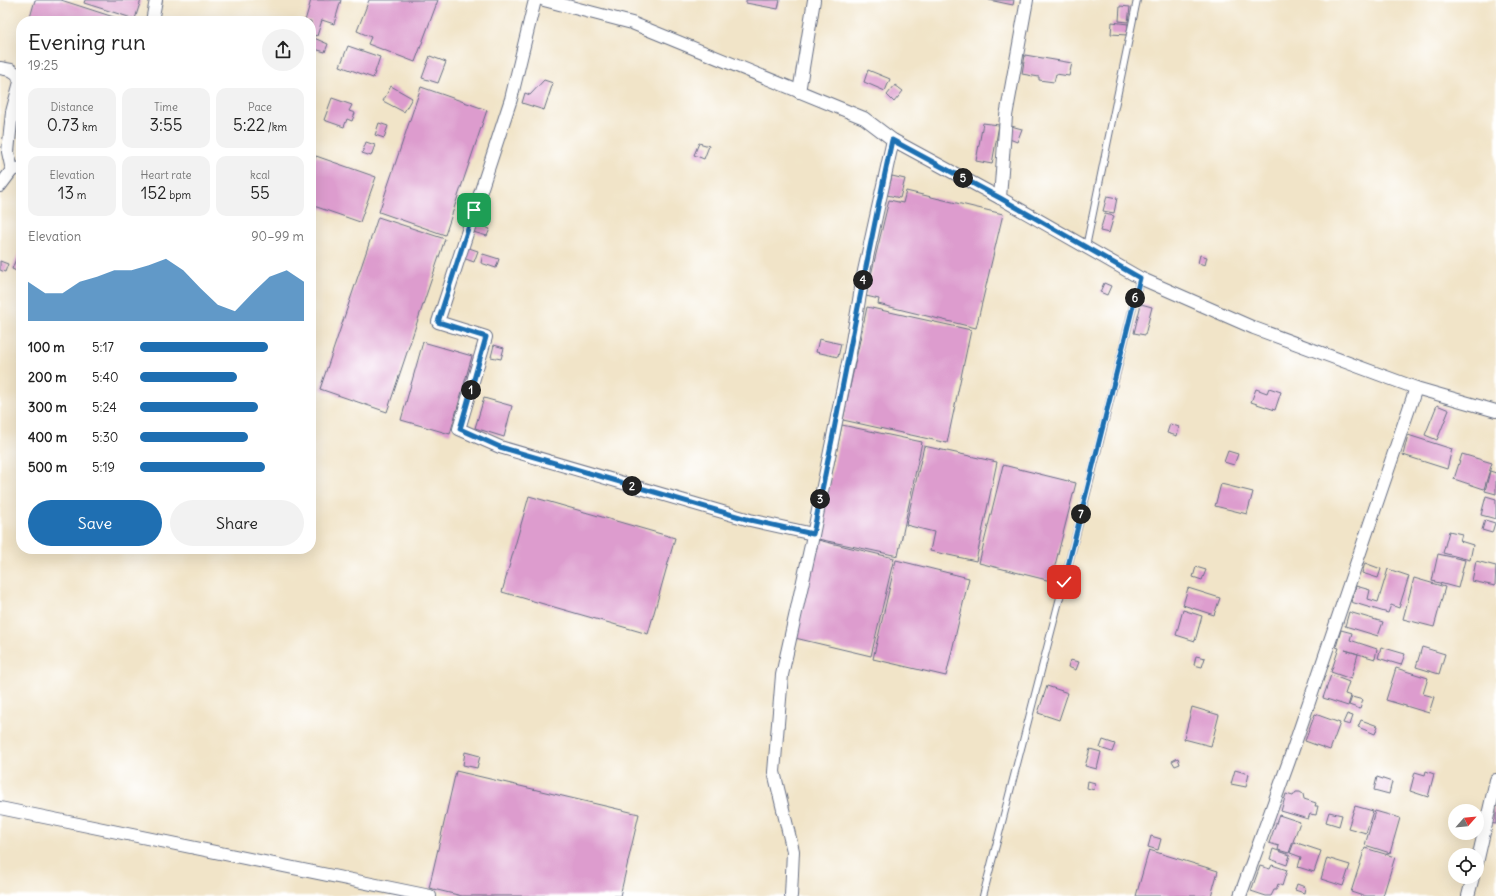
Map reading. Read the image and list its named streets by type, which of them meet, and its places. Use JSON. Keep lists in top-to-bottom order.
{
  "north": "top right",
  "page": {
    "heading": ["Evening run", "19:25"],
    "stats": [
      ["Distance", "0.73 km"],
      ["Time", "3:55"],
      ["Pace", "5:22 /km"],
      ["Elevation", "13 m"],
      ["Heart rate", "152 bpm"],
      ["kcal", "55"]
    ],
    "pins": [
      "5",
      "4",
      "6",
      "1",
      "2",
      "3",
      "7"
    ],
    "chart": ["Elevation", "90–99 m"],
    "list": [
      {
        "name": "100 m",
        "note": "5:17"
      },
      {
        "name": "200 m",
        "note": "5:40"
      },
      {
        "name": "300 m",
        "note": "5:24"
      },
      {
        "name": "400 m",
        "note": "5:30"
      },
      {
        "name": "500 m",
        "note": "5:19"
      }
    ],
    "buttons": ["Save", "Share"]
  }
}
